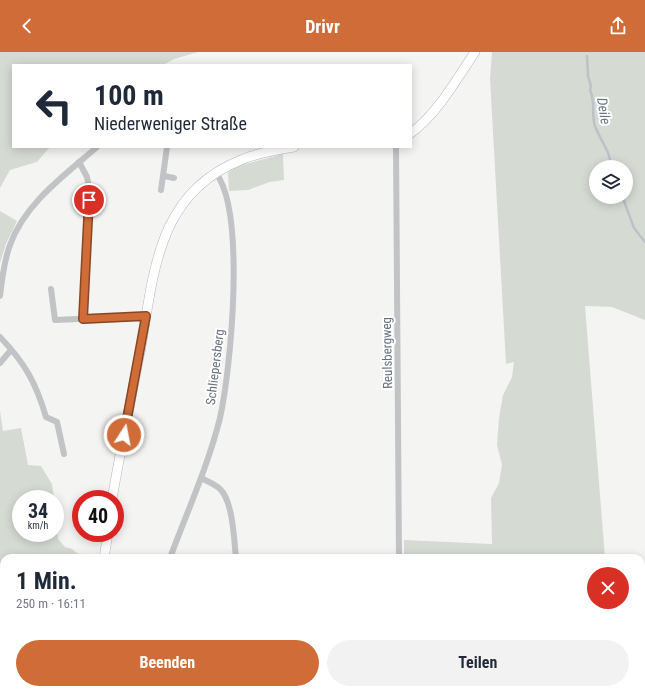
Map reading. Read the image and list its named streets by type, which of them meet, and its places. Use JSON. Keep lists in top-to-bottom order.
{
  "streets": {
    "street": ["Reulsbergweg", "Schliepersberg"]
  },
  "water": ["Deile"],
  "page": {
    "header": "Drivr",
    "turn": ["100 m", "Niederweniger Straße"],
    "speed": "34 km/h",
    "limit": "40",
    "heading": ["1 Min.", "250 m · 16:11"],
    "buttons": ["Beenden", "Teilen"]
  }
}
